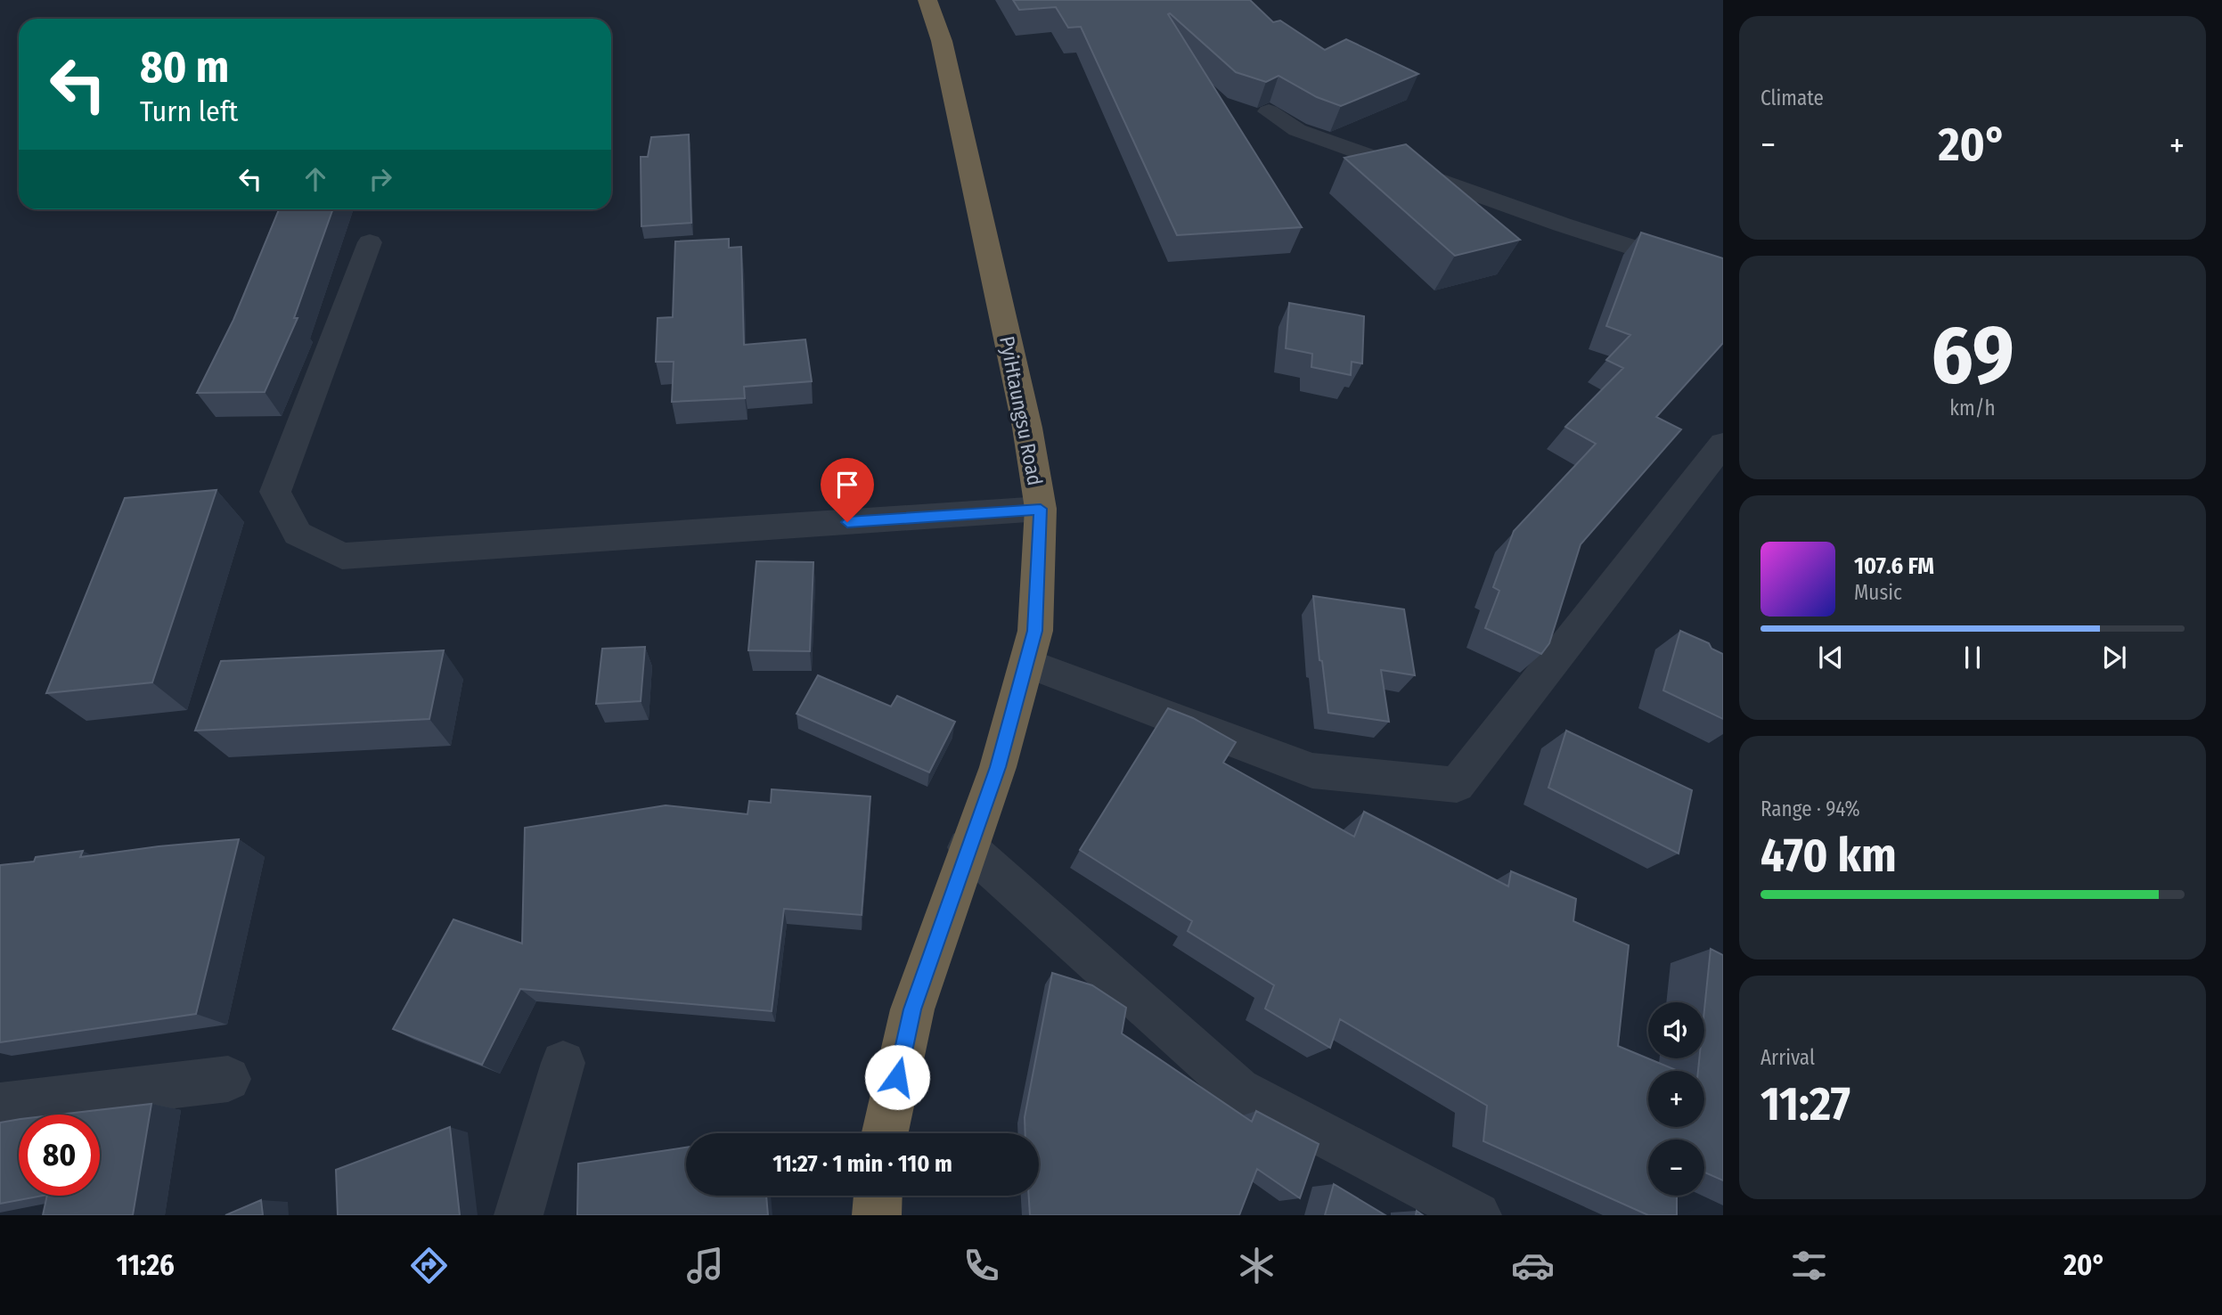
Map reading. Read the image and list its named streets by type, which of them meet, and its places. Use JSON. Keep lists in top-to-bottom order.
{
  "streets": {
    "highway": ["PyiHtaungsu Road"]
  },
  "page": {
    "tile": [
      "Climate",
      ["69", "km/h"],
      ["Range · 94%", "470 km"],
      ["Arrival", "11:27"]
    ],
    "turn": ["80 m", "Turn left"],
    "heat": ["−", "20°", "+"],
    "song": ["107.6 FM", "Music"],
    "map_buttons": ["+", "−"],
    "limit": "80",
    "trip": "11:27 · 1 min · 110 m",
    "tabs": ["11:26", "20°"]
  }
}
